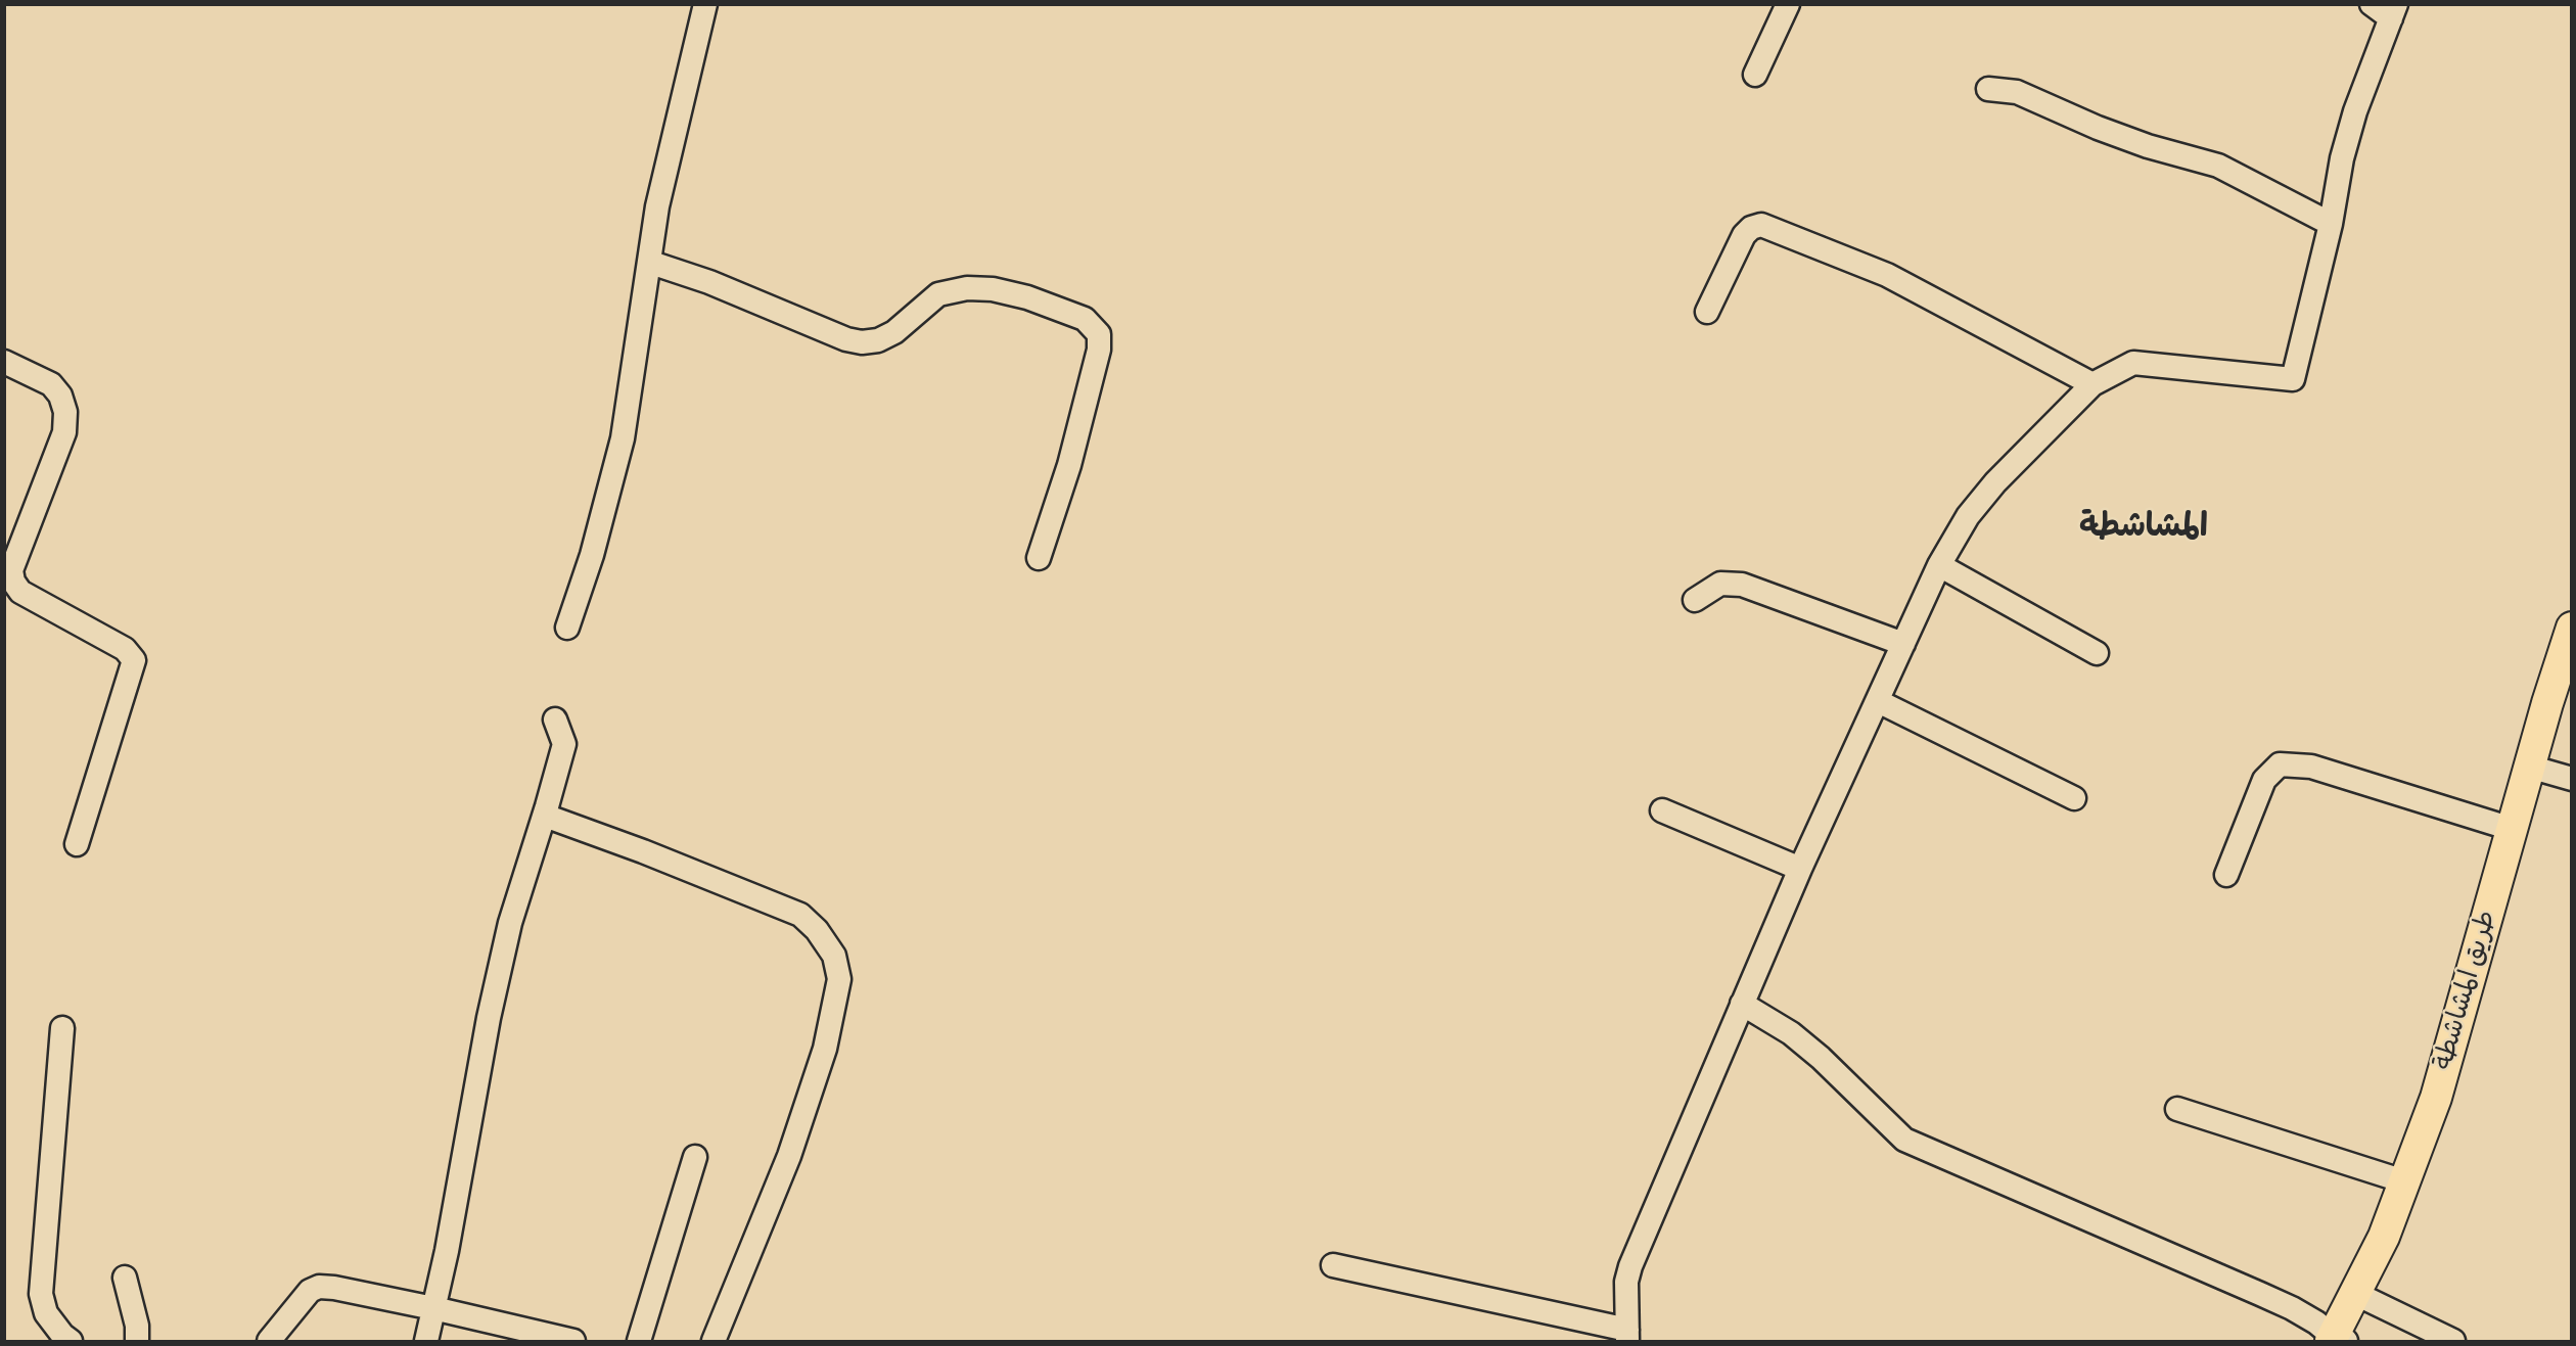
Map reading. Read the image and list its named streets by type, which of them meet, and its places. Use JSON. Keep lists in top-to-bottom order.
{
  "streets": {
    "main road": ["طريق المشاشطة"]
  },
  "districts": ["المشاشطة"]
}
